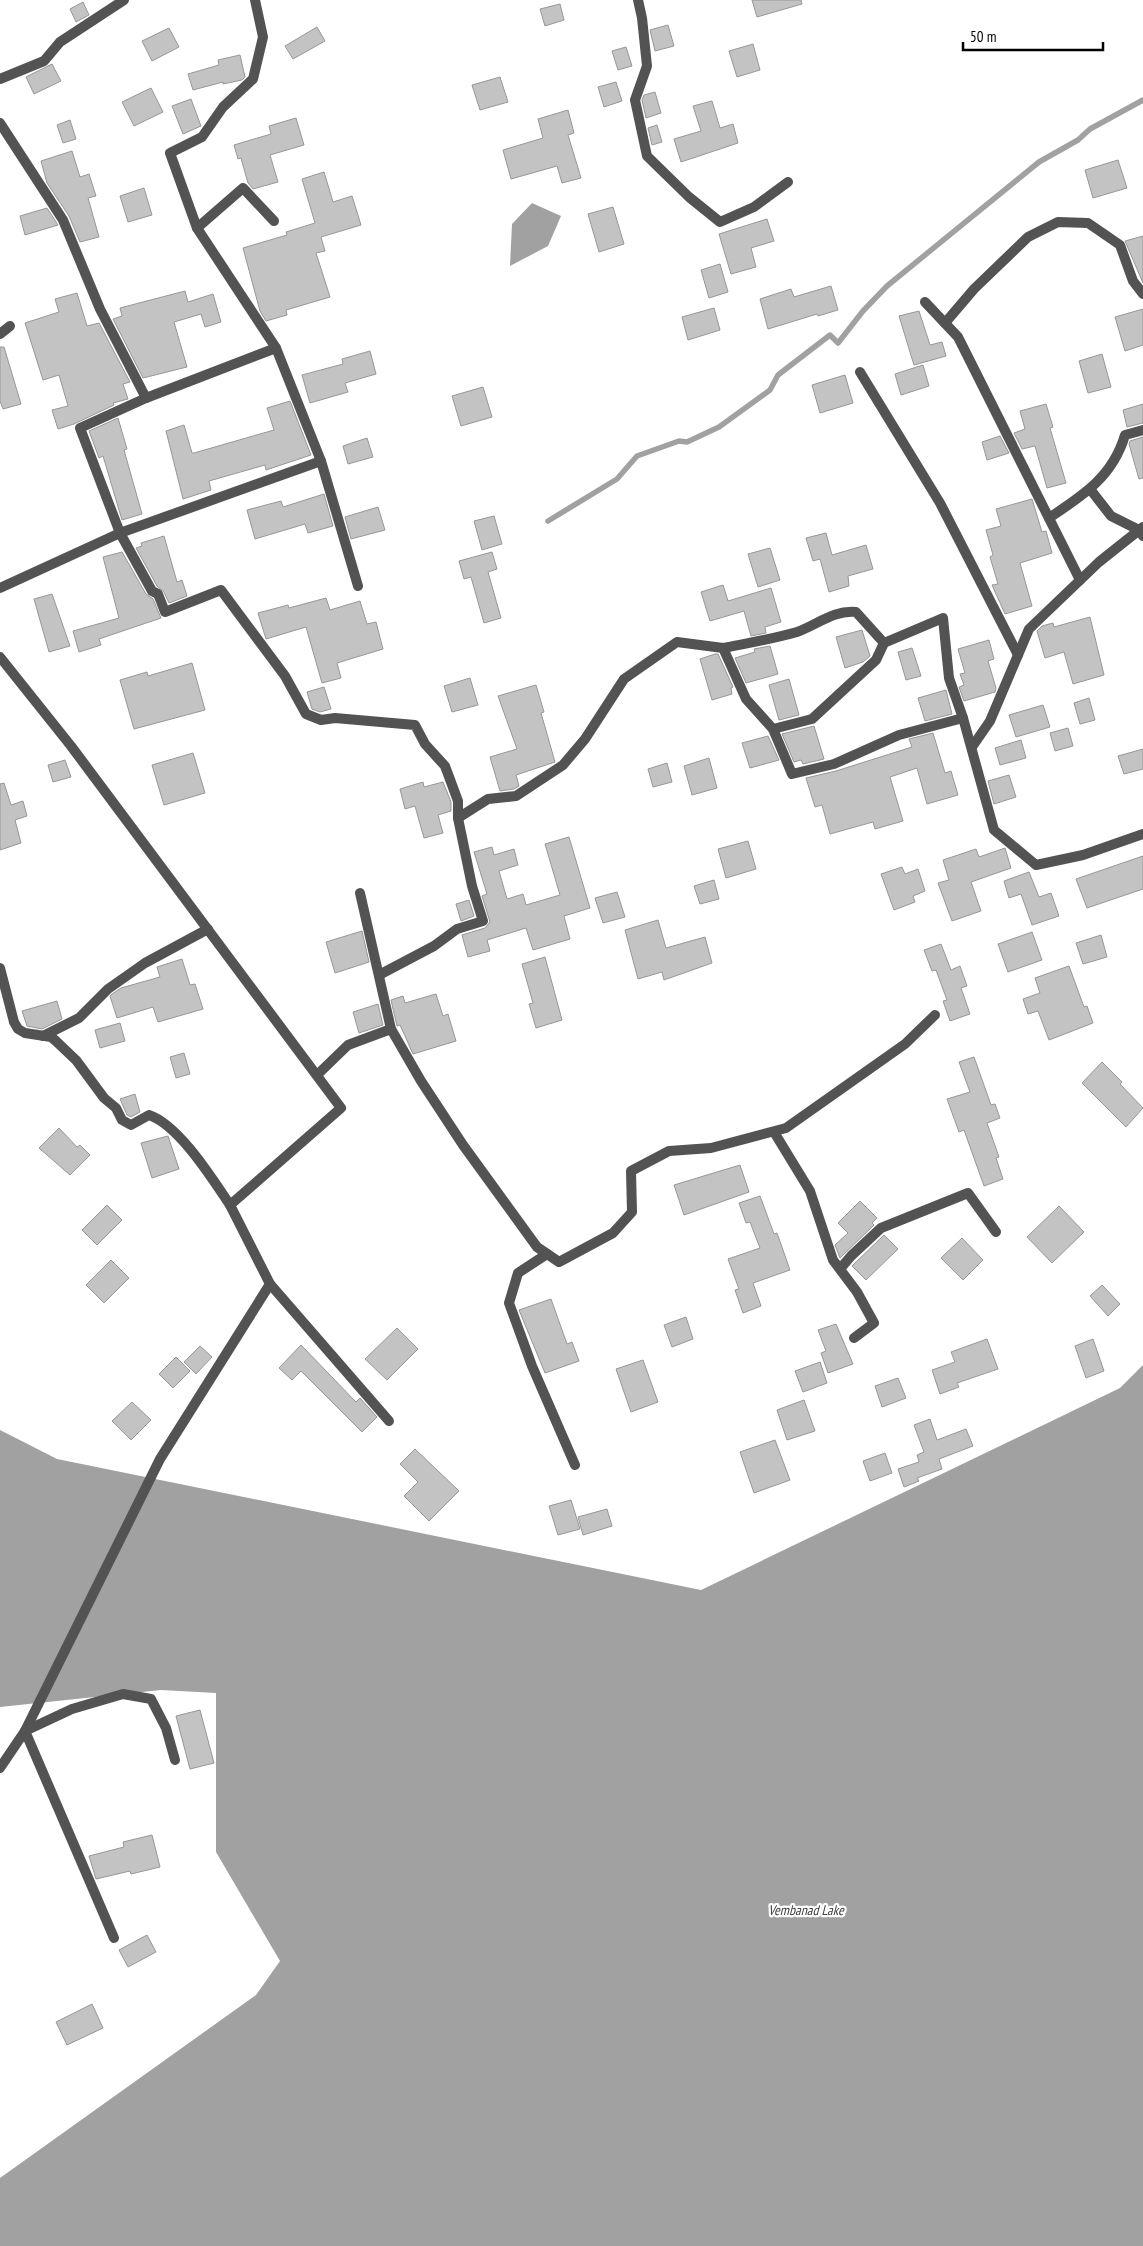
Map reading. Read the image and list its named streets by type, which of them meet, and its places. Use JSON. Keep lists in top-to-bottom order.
{
  "water": ["Vembanad Lake"],
  "scale_bar": "50 m"
}
